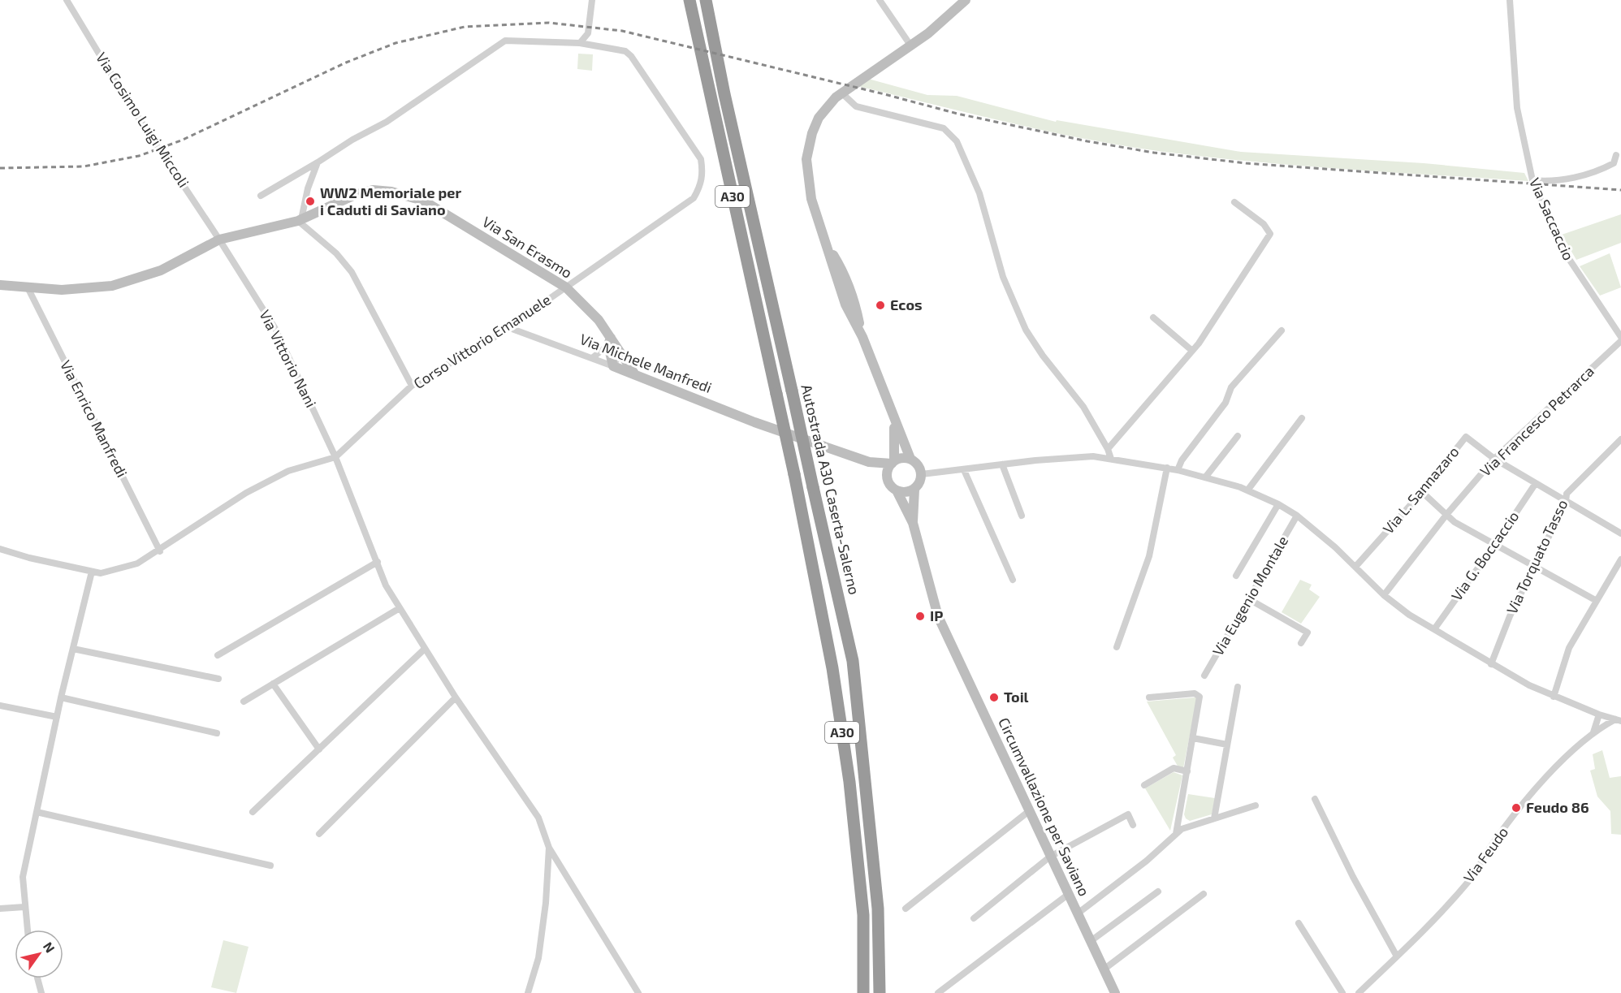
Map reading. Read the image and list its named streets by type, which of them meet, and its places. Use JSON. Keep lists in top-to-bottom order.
{
  "streets": {
    "highway": ["A30", "Autostrada A30 Caserta-Salerno"],
    "main road": ["Via San Erasmo", "Via Michele Manfredi", "Circumvallazione per Saviano"],
    "street": [
      "Via Cosimo Luigi Miccoli",
      "Via Saccaccio",
      "Corso Vittorio Emanuele",
      "Via Vittorio Nani",
      "Via Enrico Manfredi",
      "Via Francesco Petrarca",
      "Via L. Sannazaro",
      "Via G. Boccaccio",
      "Via Torquato Tasso",
      "Via Eugenio Montale",
      "Via Feudo"
    ]
  },
  "crossings": [
    ["Via Cosimo Luigi Miccoli", "Via San Erasmo"],
    ["Via Cosimo Luigi Miccoli", "Via Vittorio Nani"],
    ["Via San Erasmo", "Corso Vittorio Emanuele"],
    ["Via San Erasmo", "Via Vittorio Nani"],
    ["Via San Erasmo", "Via Michele Manfredi"],
    ["Via San Erasmo", "Via Enrico Manfredi"],
    ["Corso Vittorio Emanuele", "Via Vittorio Nani"],
    ["Corso Vittorio Emanuele", "Via Michele Manfredi"],
    ["Corso Vittorio Emanuele", "Via Enrico Manfredi"],
    ["Via Francesco Petrarca", "Via L. Sannazaro"],
    ["Via L. Sannazaro", "Via G. Boccaccio"],
    ["Via L. Sannazaro", "Via Torquato Tasso"]
  ],
  "places": [
    "WW2 Memoriale per i Caduti di Saviano",
    "Ecos",
    "IP",
    "Toil",
    "Feudo 86"
  ],
  "north": "top right"
}
